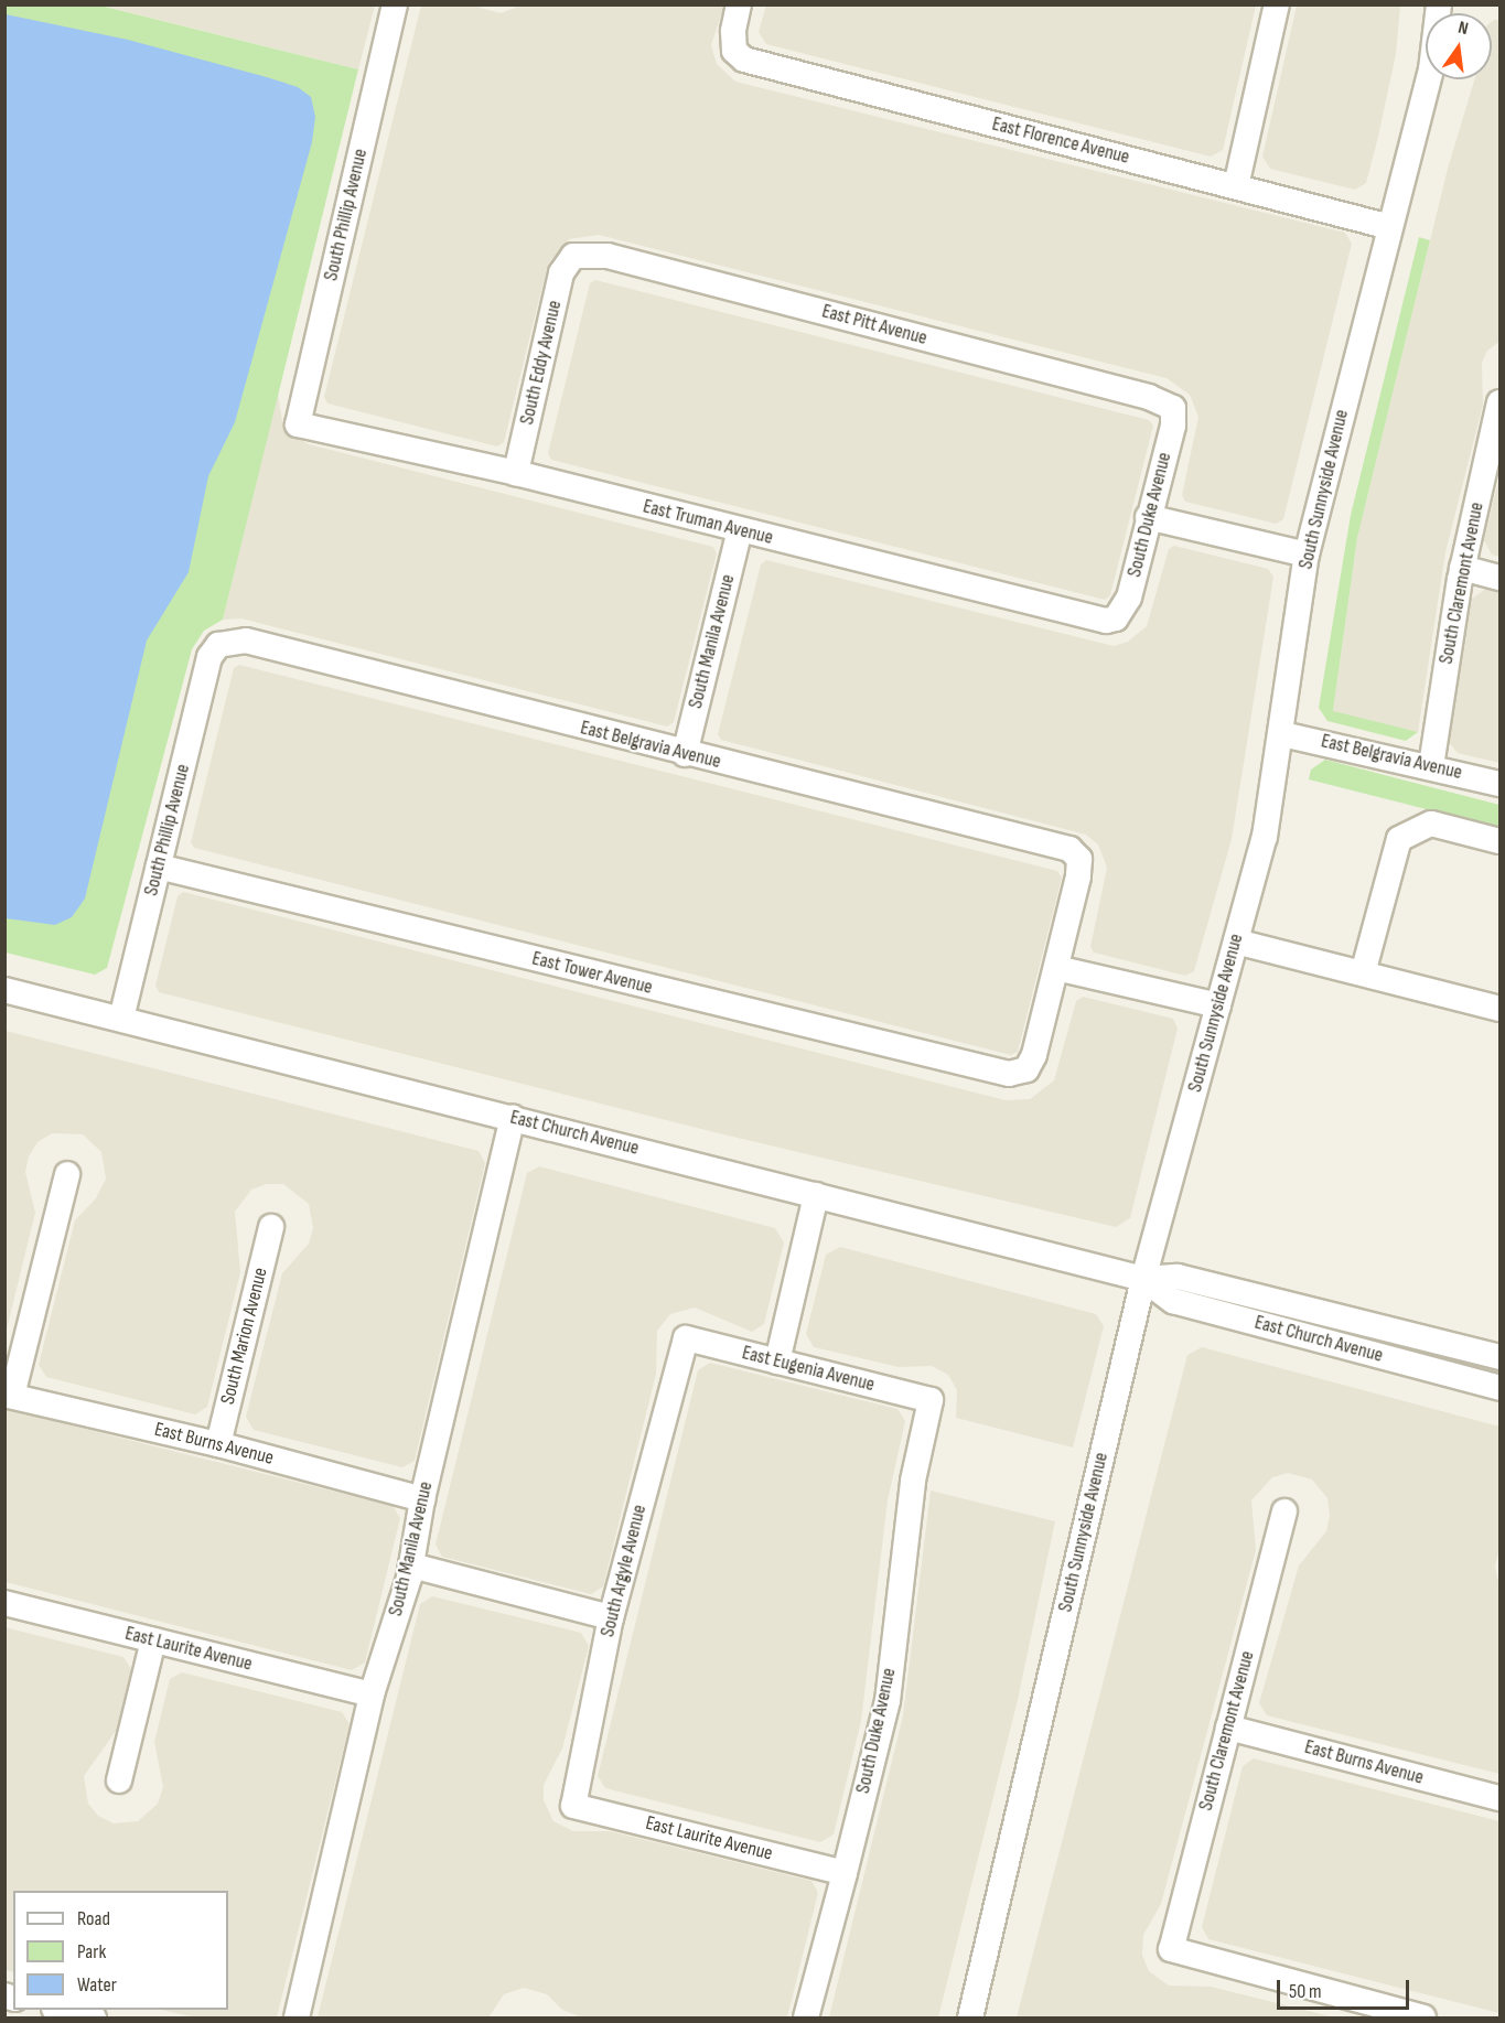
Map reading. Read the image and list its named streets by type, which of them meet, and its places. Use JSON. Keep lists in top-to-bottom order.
{
  "streets": {
    "street": [
      "East Florence Avenue",
      "South Phillip Avenue",
      "East Pitt Avenue",
      "South Eddy Avenue",
      "South Sunnyside Avenue",
      "South Duke Avenue",
      "East Truman Avenue",
      "South Claremont Avenue",
      "South Manila Avenue",
      "East Belgravia Avenue",
      "East Tower Avenue",
      "East Church Avenue",
      "South Marion Avenue",
      "East Eugenia Avenue",
      "East Burns Avenue",
      "South Argyle Avenue",
      "East Laurite Avenue"
    ]
  },
  "crossings": [
    ["East Florence Avenue", "South Sunnyside Avenue"],
    ["South Phillip Avenue", "East Truman Avenue"],
    ["South Phillip Avenue", "East Belgravia Avenue"],
    ["South Phillip Avenue", "East Tower Avenue"],
    ["South Phillip Avenue", "East Church Avenue"],
    ["East Pitt Avenue", "South Eddy Avenue"],
    ["East Pitt Avenue", "South Duke Avenue"],
    ["South Eddy Avenue", "East Truman Avenue"],
    ["South Sunnyside Avenue", "East Belgravia Avenue"],
    ["South Sunnyside Avenue", "East Church Avenue"],
    ["South Duke Avenue", "East Truman Avenue"],
    ["South Duke Avenue", "East Eugenia Avenue"],
    ["South Duke Avenue", "East Laurite Avenue"],
    ["East Truman Avenue", "South Manila Avenue"],
    ["South Claremont Avenue", "East Belgravia Avenue"],
    ["South Claremont Avenue", "East Burns Avenue"],
    ["South Manila Avenue", "East Belgravia Avenue"],
    ["South Manila Avenue", "East Church Avenue"],
    ["South Manila Avenue", "East Burns Avenue"],
    ["South Manila Avenue", "East Laurite Avenue"],
    ["East Belgravia Avenue", "East Tower Avenue"],
    ["South Marion Avenue", "East Burns Avenue"],
    ["East Eugenia Avenue", "South Argyle Avenue"],
    ["South Argyle Avenue", "East Laurite Avenue"]
  ],
  "legend": ["Road", "Park", "Water"],
  "scale_bar": "50 m",
  "north": "top"
}
